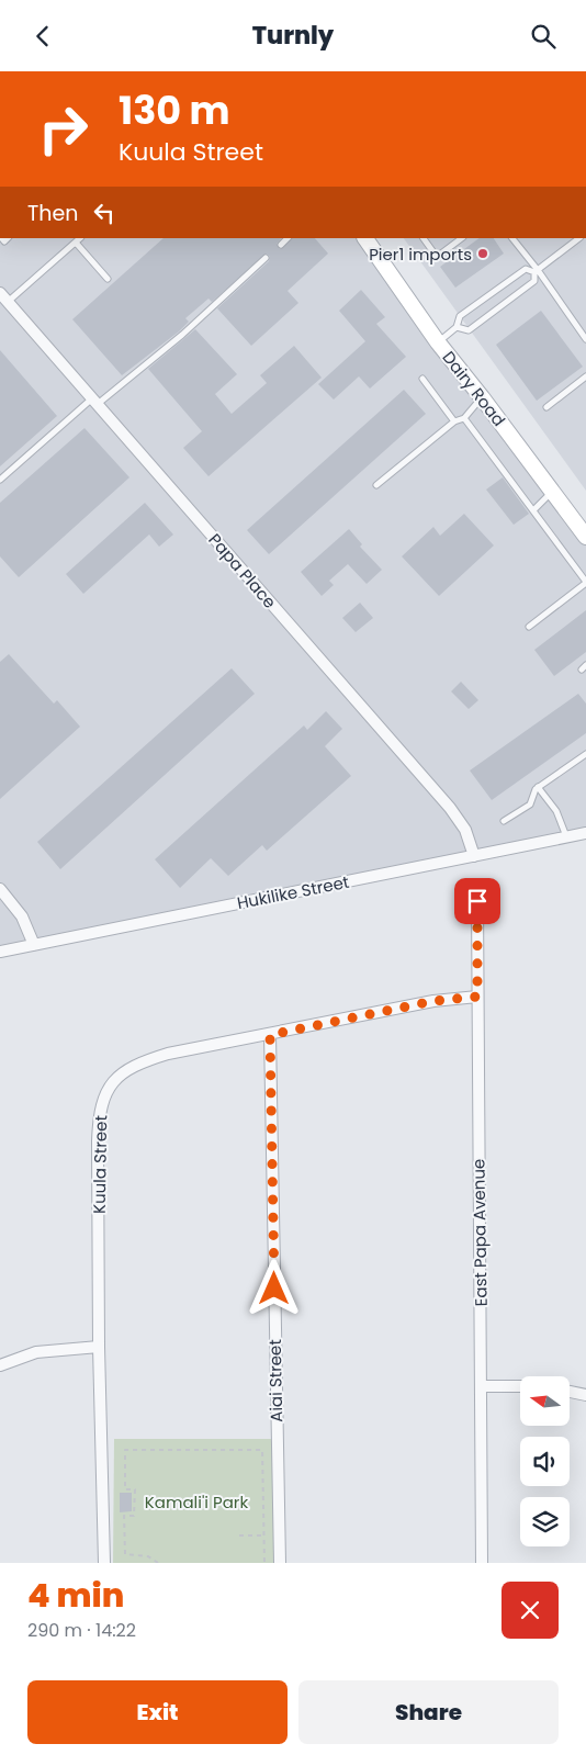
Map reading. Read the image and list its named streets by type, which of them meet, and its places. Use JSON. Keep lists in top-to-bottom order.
{
  "streets": {
    "main road": ["Dairy Road"],
    "street": [
      "Papa Place",
      "Hukilike Street",
      "Kuula Street",
      "East Papa Avenue",
      "Aiai Street"
    ]
  },
  "crossings": [
    ["Papa Place", "Hukilike Street"],
    ["Kuula Street", "East Papa Avenue"],
    ["Kuula Street", "Aiai Street"]
  ],
  "parks": ["Kamali'i Park"],
  "places": ["Pier1 imports"],
  "north": "left",
  "page": {
    "header": "Turnly",
    "turn": ["130 m", "Kuula Street"],
    "then": "Then",
    "heading": ["4 min", "290 m · 14:22"],
    "buttons": ["Exit", "Share"]
  }
}
